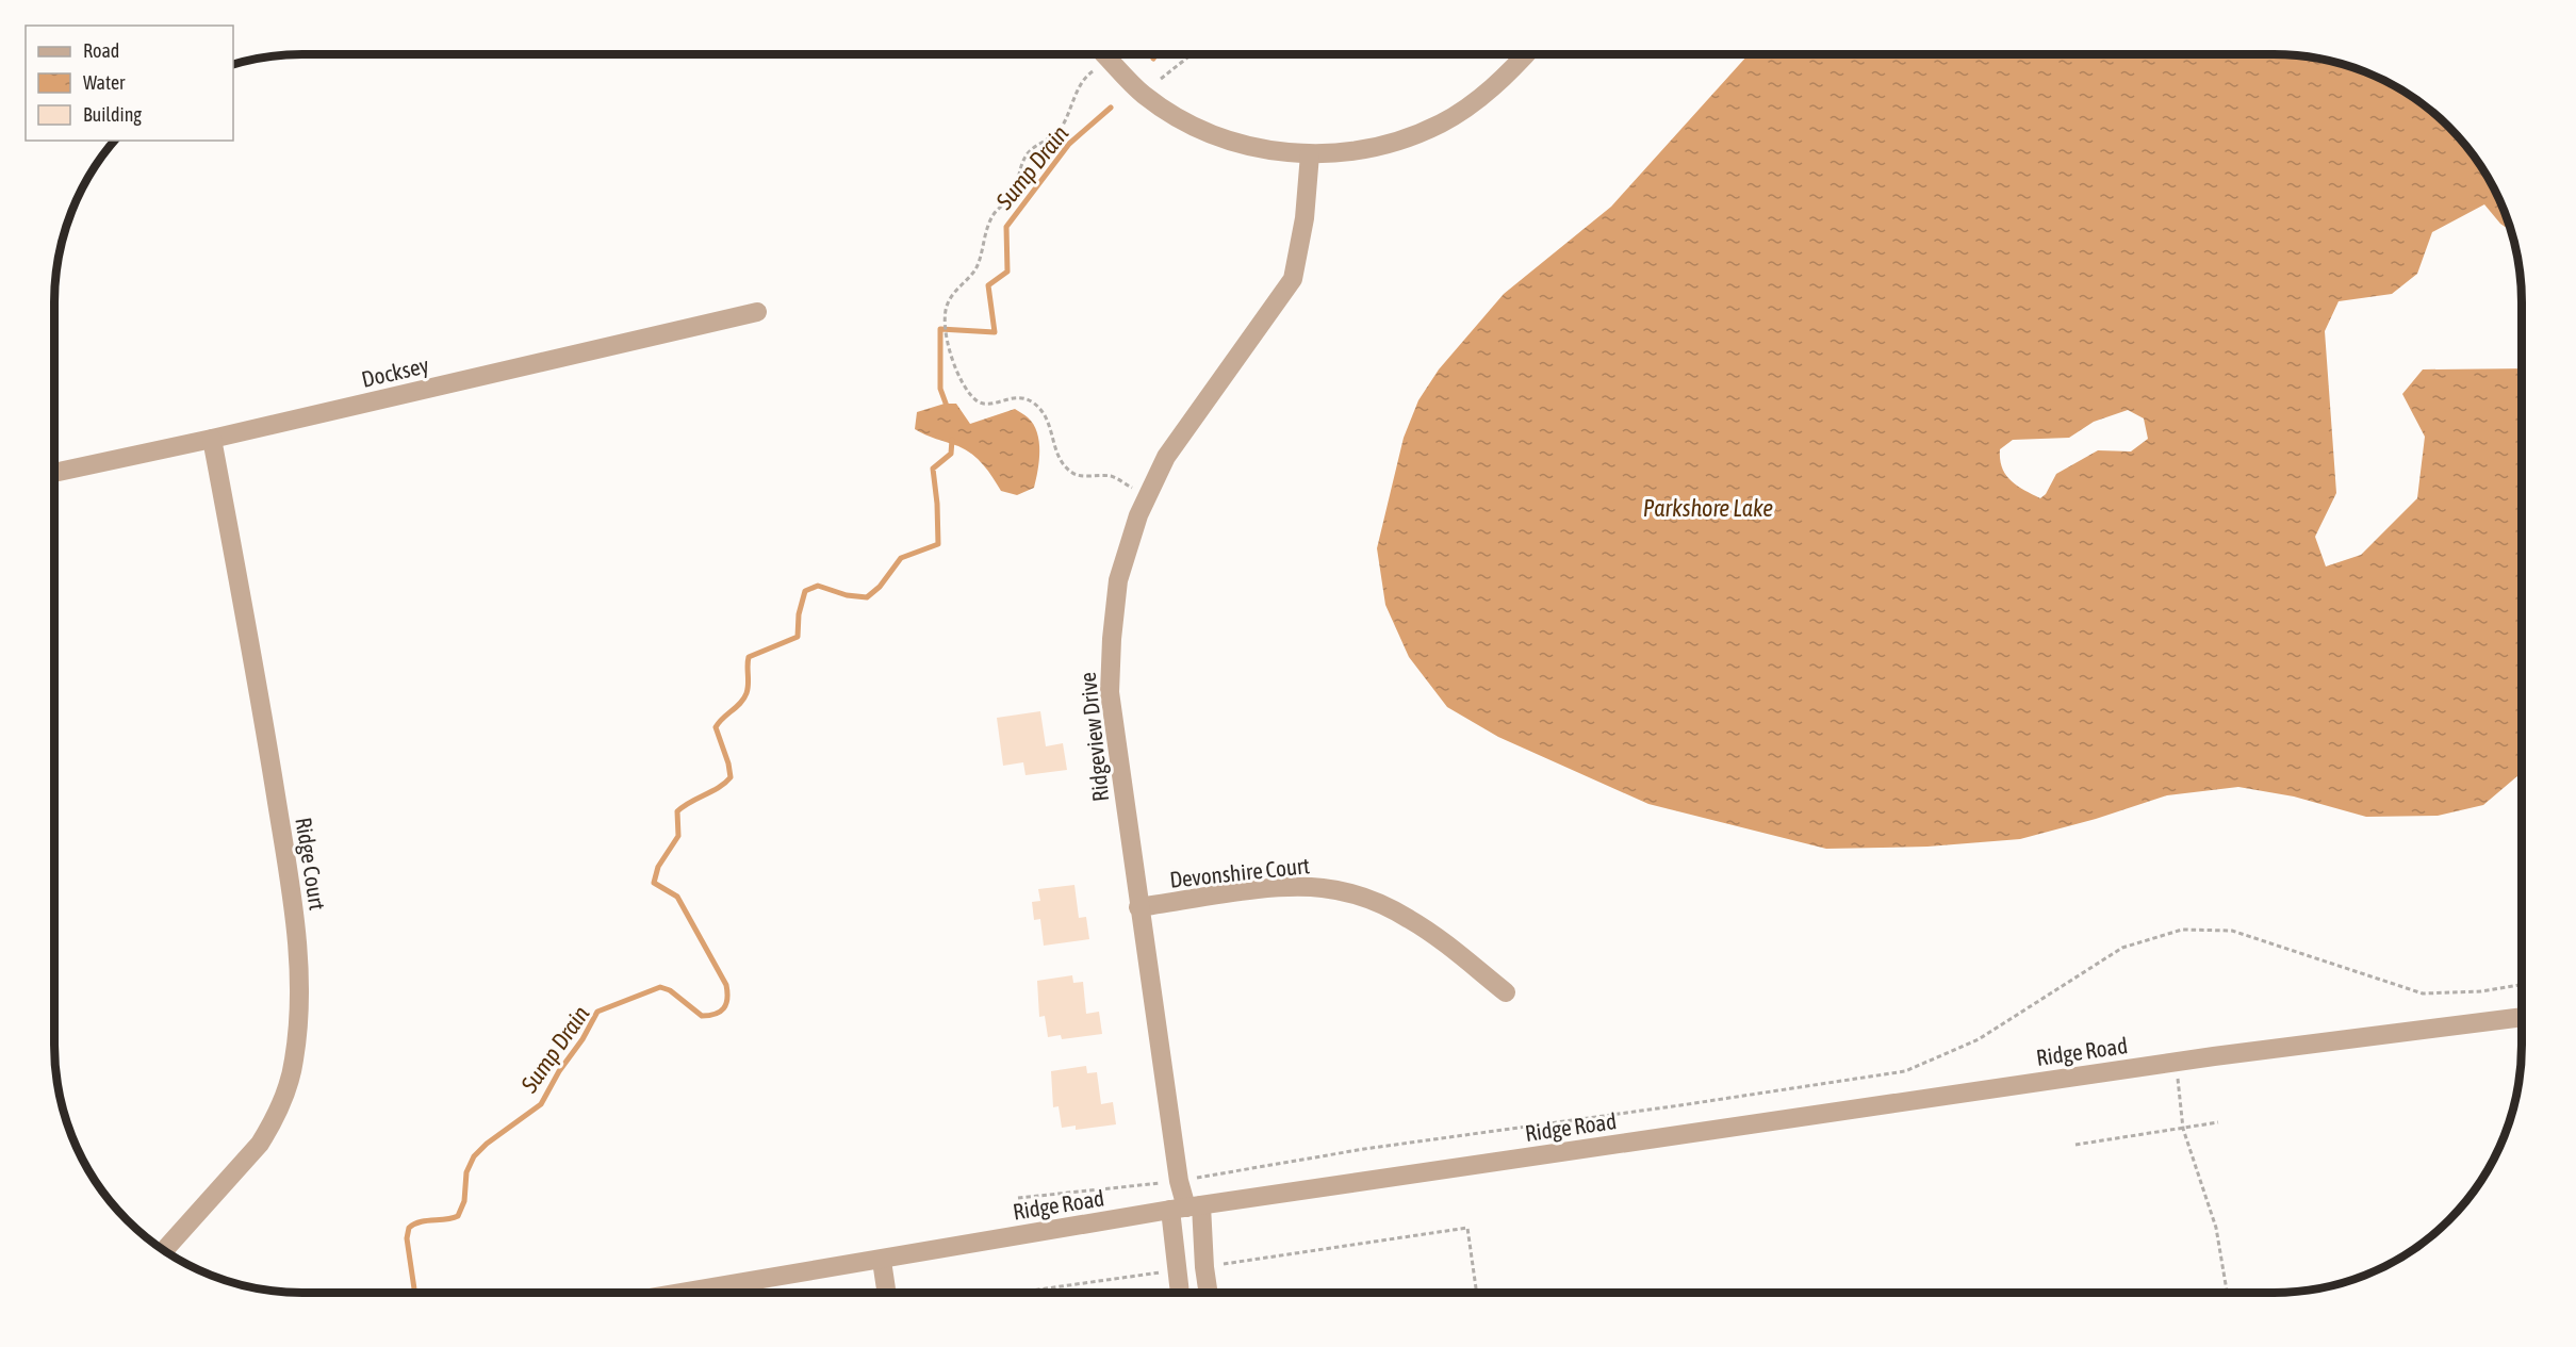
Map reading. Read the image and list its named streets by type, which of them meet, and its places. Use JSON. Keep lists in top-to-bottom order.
{
  "streets": {
    "street": [
      "Docksey",
      "Ridgeview Drive",
      "Ridge Court",
      "Devonshire Court",
      "Ridge Road"
    ]
  },
  "crossings": [
    ["Docksey", "Ridge Court"],
    ["Ridgeview Drive", "Devonshire Court"],
    ["Ridgeview Drive", "Ridge Road"]
  ],
  "water": ["Sump Drain", "Parkshore Lake"],
  "legend": ["Road", "Water", "Building"]
}
